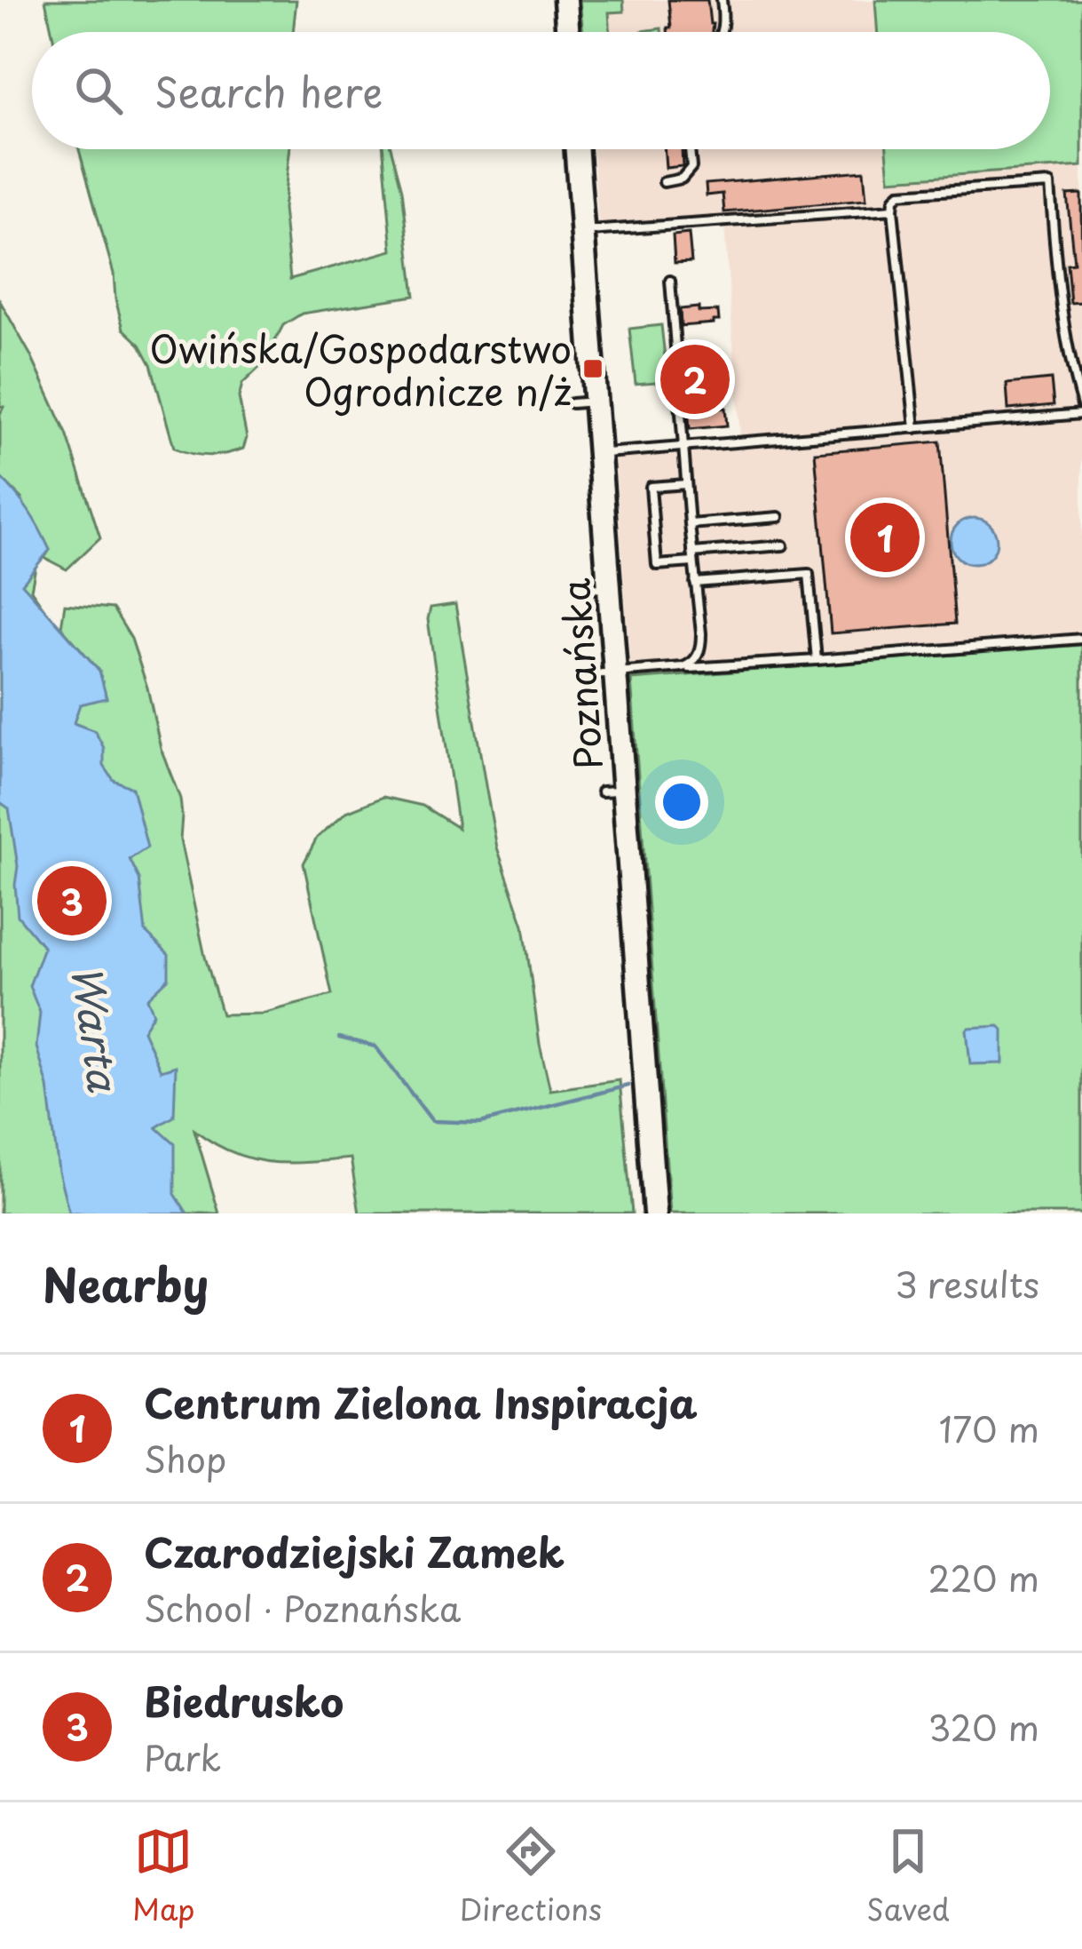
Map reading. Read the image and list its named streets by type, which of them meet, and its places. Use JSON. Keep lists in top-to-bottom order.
{
  "streets": {
    "main road": ["Poznańska"]
  },
  "water": ["Warta"],
  "places": {
    "transit": ["Owińska/Gospodarstwo Ogrodnicze n/ż"]
  },
  "page": {
    "search": "Search here",
    "pins": ["2", "1", "3"],
    "heading": ["Nearby", "3 results"],
    "list": [
      {
        "mark": "1",
        "name": "Centrum Zielona Inspiracja",
        "note": "Shop",
        "value": "170 m"
      },
      {
        "mark": "2",
        "name": "Czarodziejski Zamek",
        "note": "School · Poznańska",
        "value": "220 m"
      },
      {
        "mark": "3",
        "name": "Biedrusko",
        "note": "Park",
        "value": "320 m"
      }
    ],
    "nav": ["Map", "Directions", "Saved"]
  }
}
